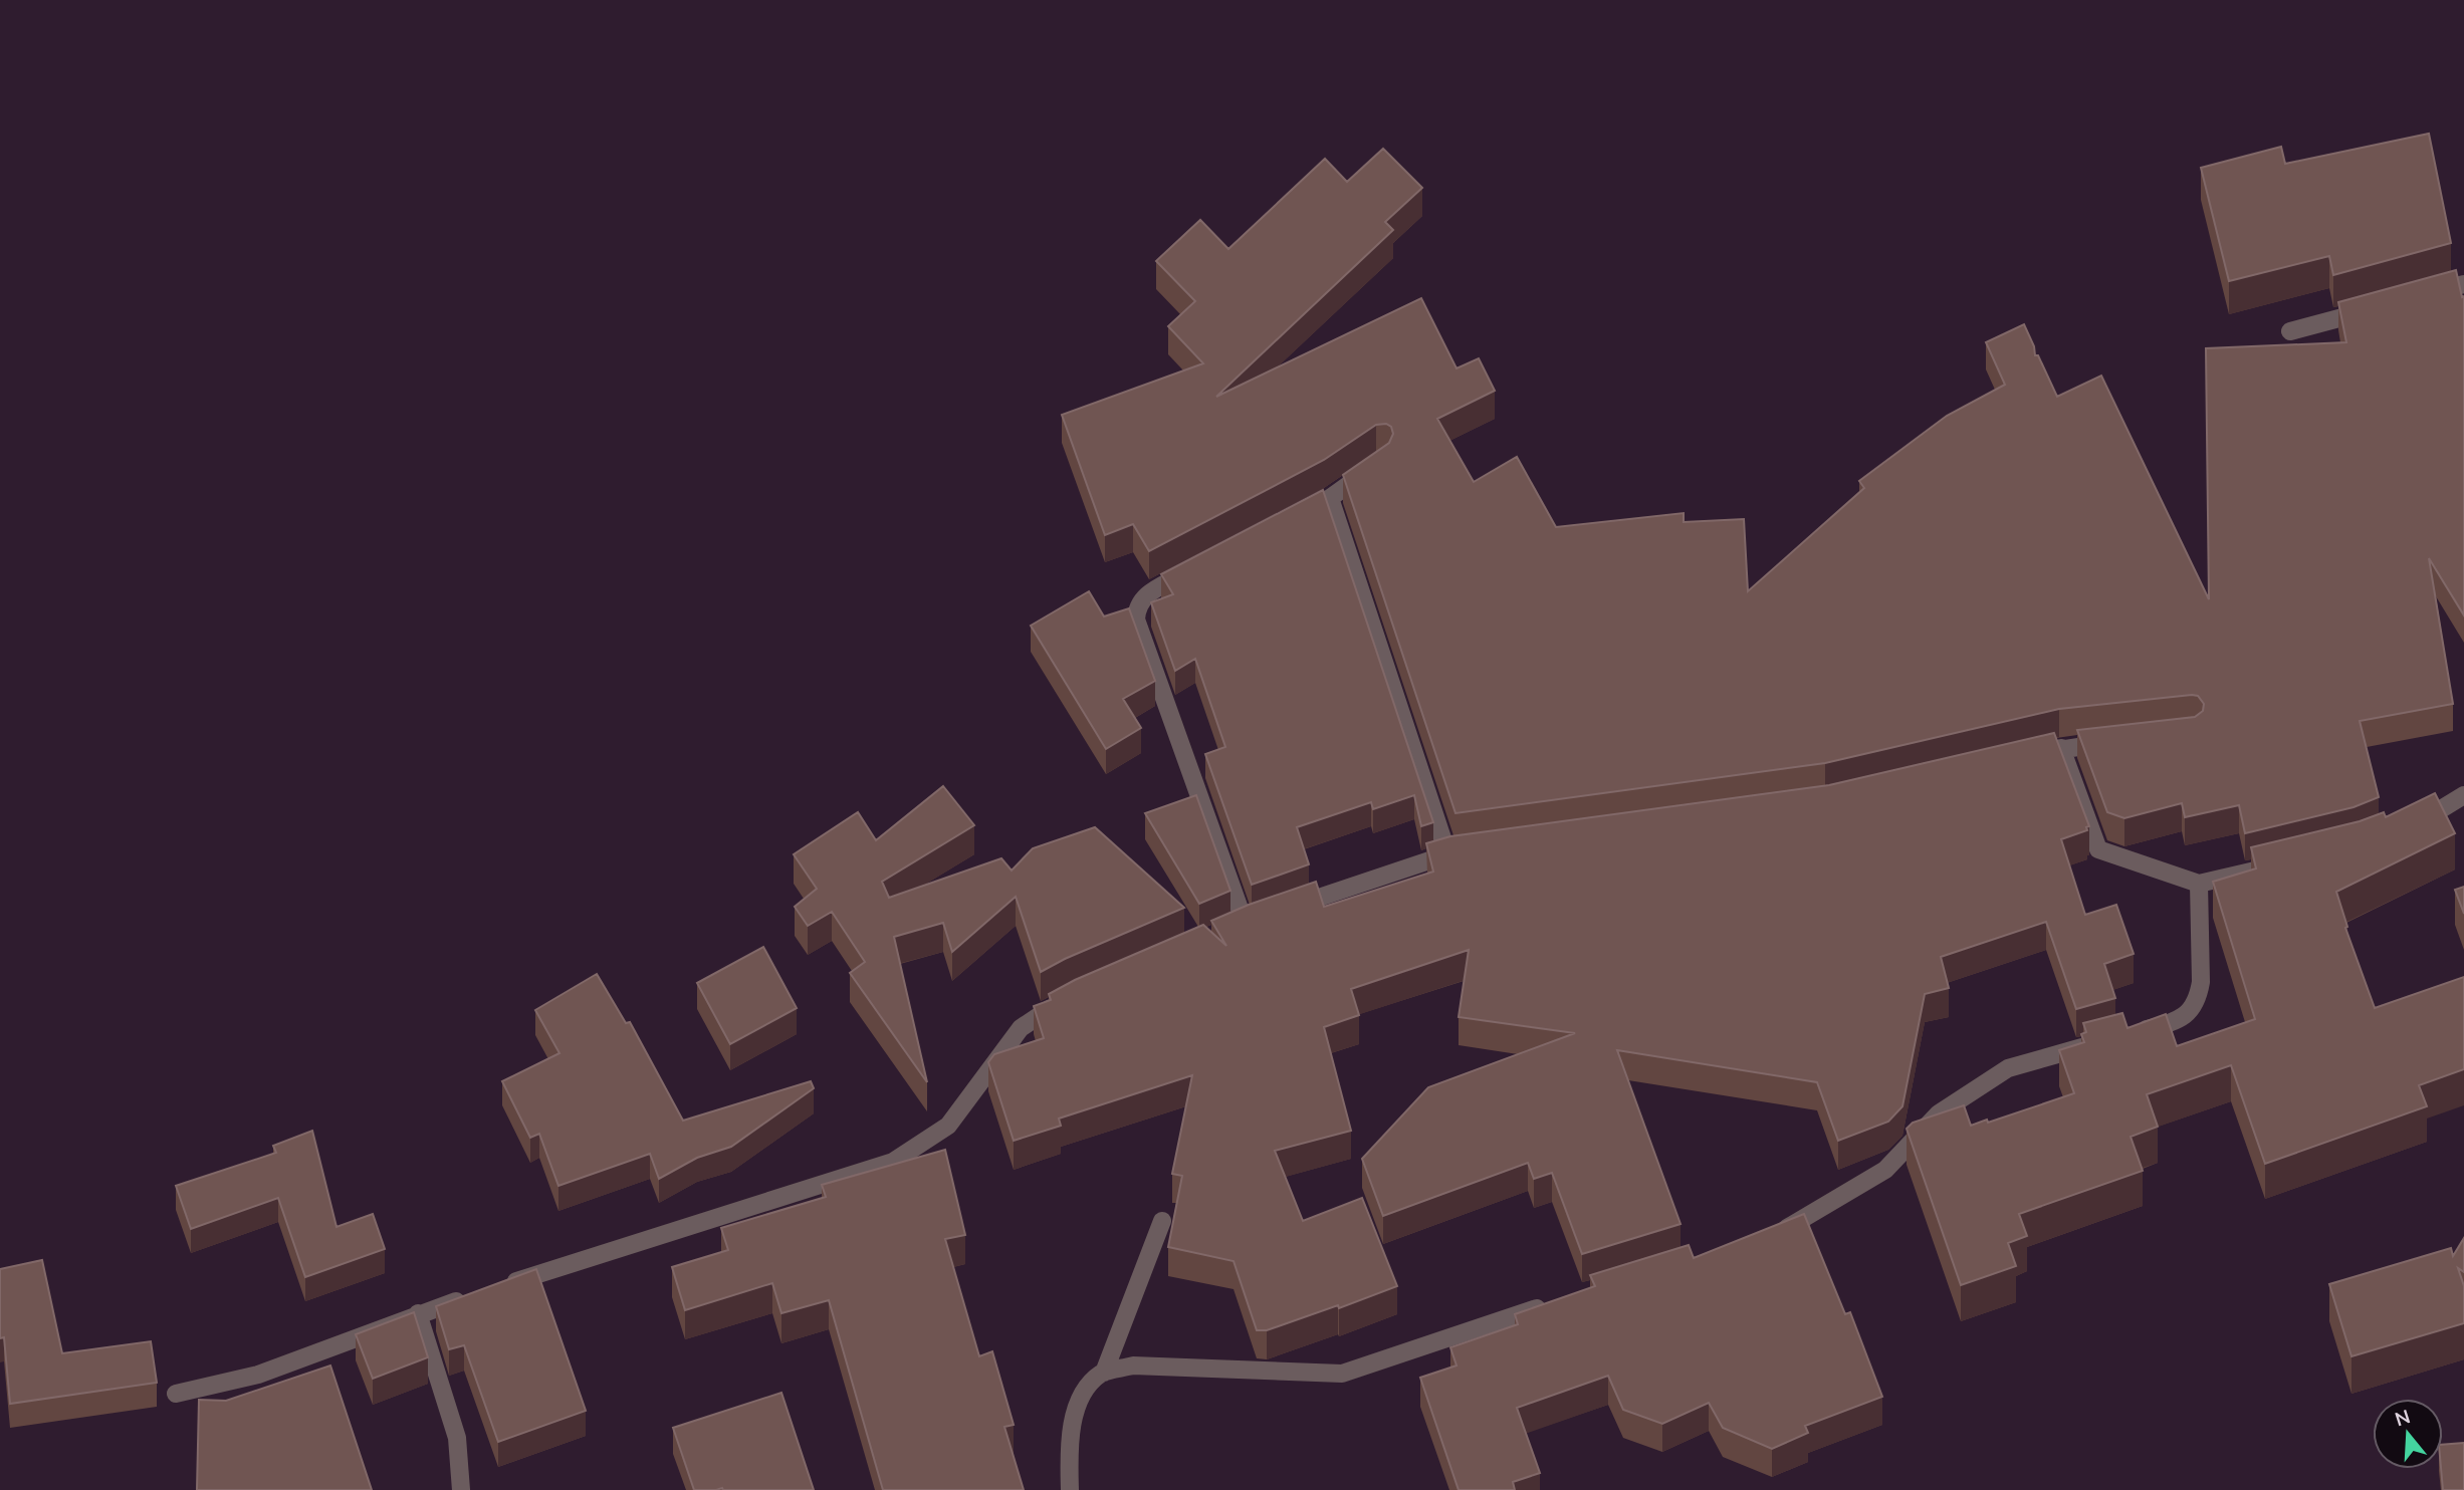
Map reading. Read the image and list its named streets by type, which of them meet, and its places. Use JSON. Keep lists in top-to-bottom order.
{
  "north": "top"
}
